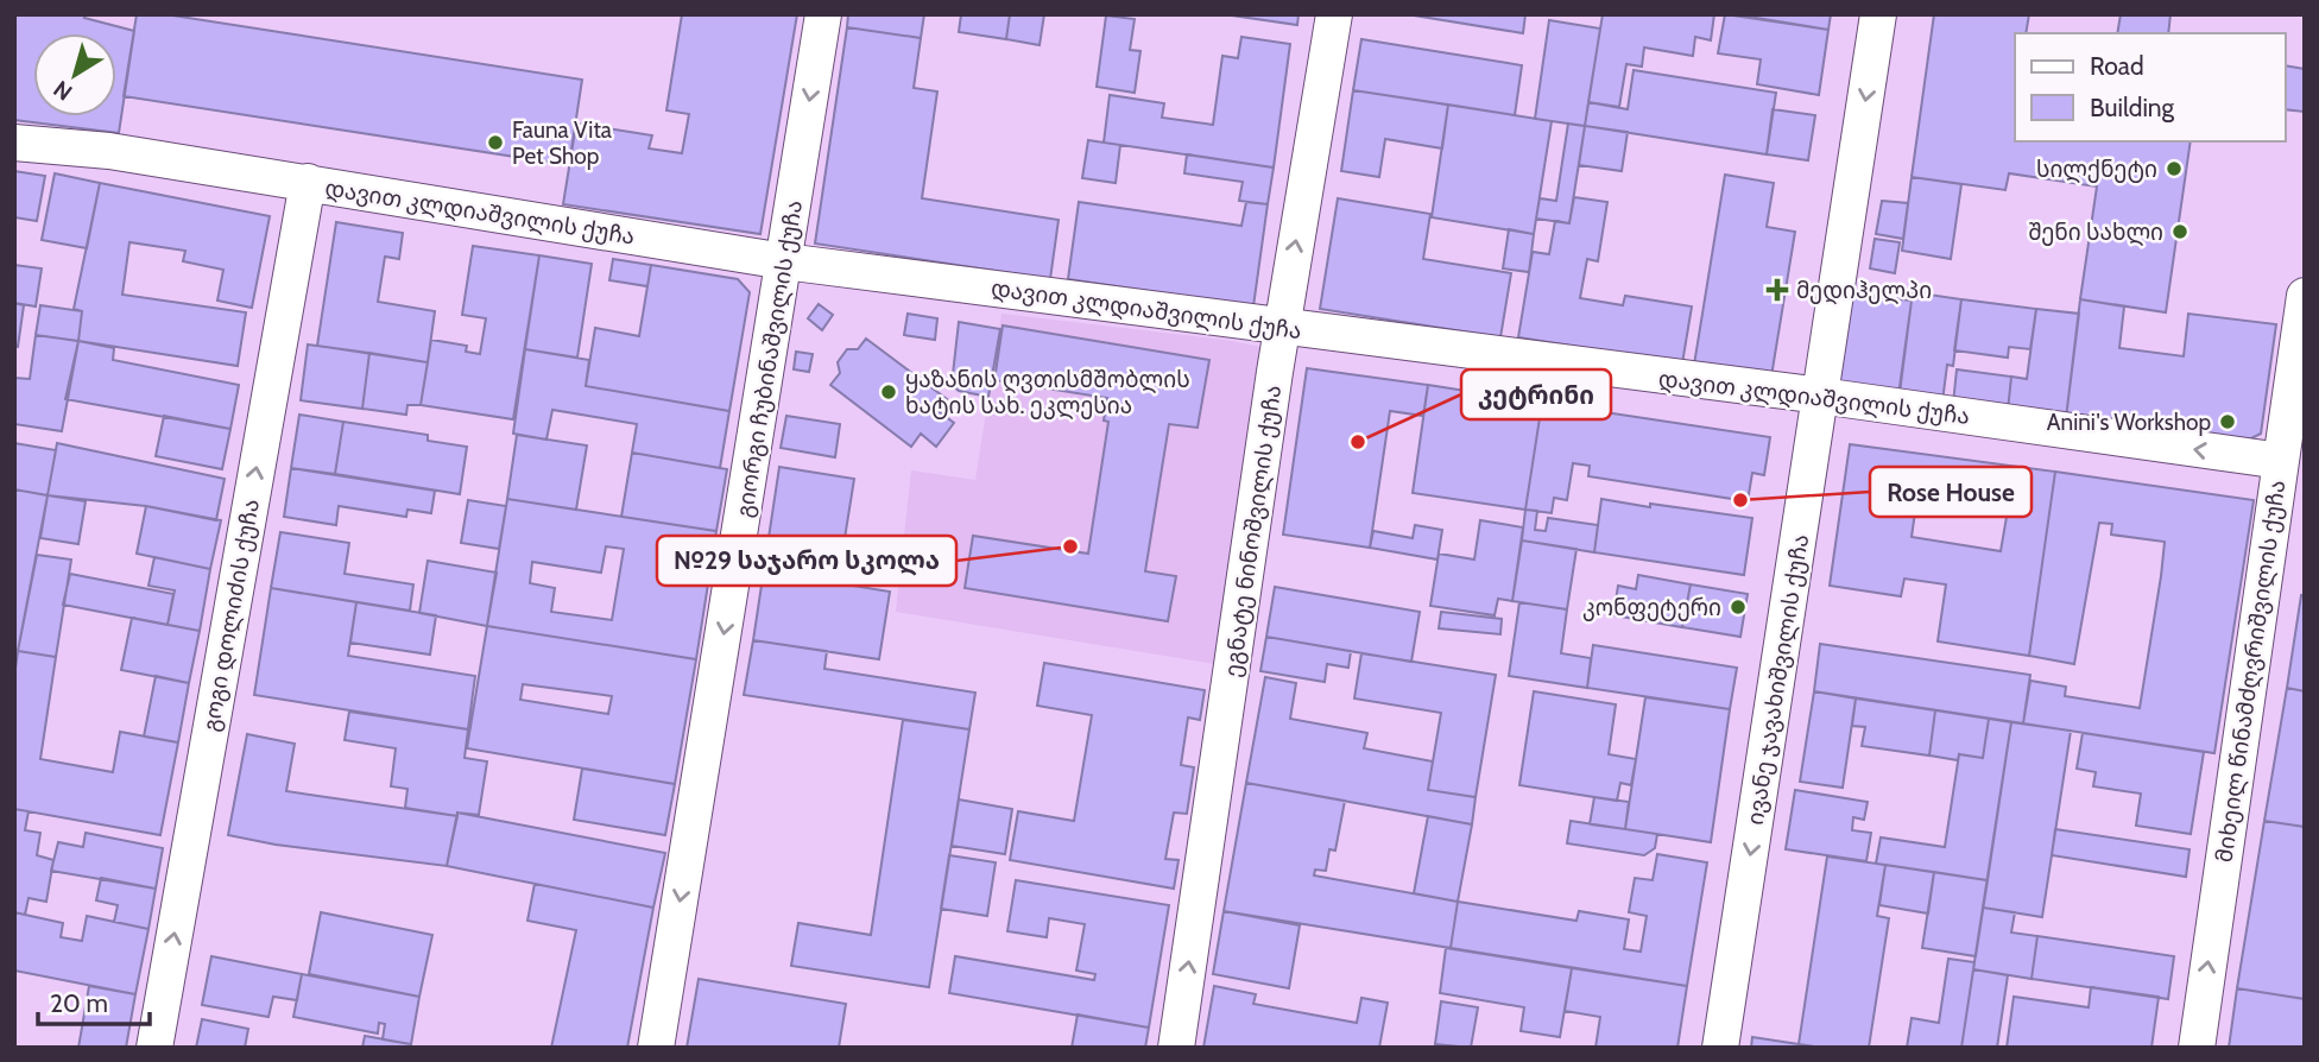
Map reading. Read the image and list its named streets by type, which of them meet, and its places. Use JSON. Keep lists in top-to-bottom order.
{
  "streets": {
    "street": [
      "დავით კლდიაშვილის ქუჩა",
      "გიორგი ჩუბინაშვილის ქუჩა",
      "ეგნატე ნინოშვილის ქუჩა",
      "გოგი დოლიძის ქუჩა",
      "მიხეილ წინამძღვრიშვილის ქუჩა",
      "ივანე ჯავახიშვილის ქუჩა"
    ]
  },
  "crossings": [
    ["დავით კლდიაშვილის ქუჩა", "გიორგი ჩუბინაშვილის ქუჩა"],
    ["დავით კლდიაშვილის ქუჩა", "ეგნატე ნინოშვილის ქუჩა"],
    ["დავით კლდიაშვილის ქუჩა", "გოგი დოლიძის ქუჩა"],
    ["დავით კლდიაშვილის ქუჩა", "მიხეილ წინამძღვრიშვილის ქუჩა"],
    ["დავით კლდიაშვილის ქუჩა", "ივანე ჯავახიშვილის ქუჩა"]
  ],
  "one_way": [
    "გიორგი ჩუბინაშვილის ქუჩა",
    "ეგნატე ნინოშვილის ქუჩა",
    "გოგი დოლიძის ქუჩა",
    "მიხეილ წინამძღვრიშვილის ქუჩა",
    "ივანე ჯავახიშვილის ქუჩა"
  ],
  "places": {
    "other": [
      "Fauna Vita Pet Shop",
      "სილქნეტი",
      "შენი სახლი",
      "ყაზანის ღვთისმშობლის ხატის სახ. ეკლესია",
      "Anini's Workshop",
      "კეტრინი",
      "Rose House",
      "№29 საჯარო სკოლა",
      "კონფეტერი"
    ],
    "health": ["მედიჰელპი"]
  },
  "legend": ["Road", "Building"],
  "scale_bar": "20 m",
  "north": "bottom left"
}
